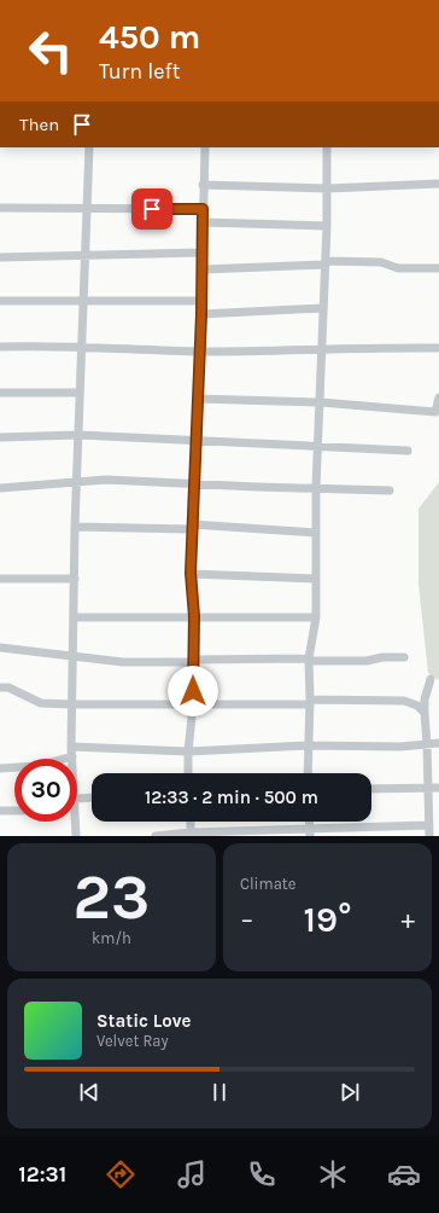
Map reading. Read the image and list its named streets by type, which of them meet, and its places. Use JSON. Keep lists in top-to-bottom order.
{
  "page": {
    "turn": ["450 m", "Turn left"],
    "then": "Then",
    "limit": "30",
    "trip": "12:33 · 2 min · 500 m",
    "tile": [
      ["23", "km/h"],
      "Climate"
    ],
    "heat": ["−", "19°", "+"],
    "song": ["Static Love", "Velvet Ray"],
    "tabs": "12:31"
  }
}
